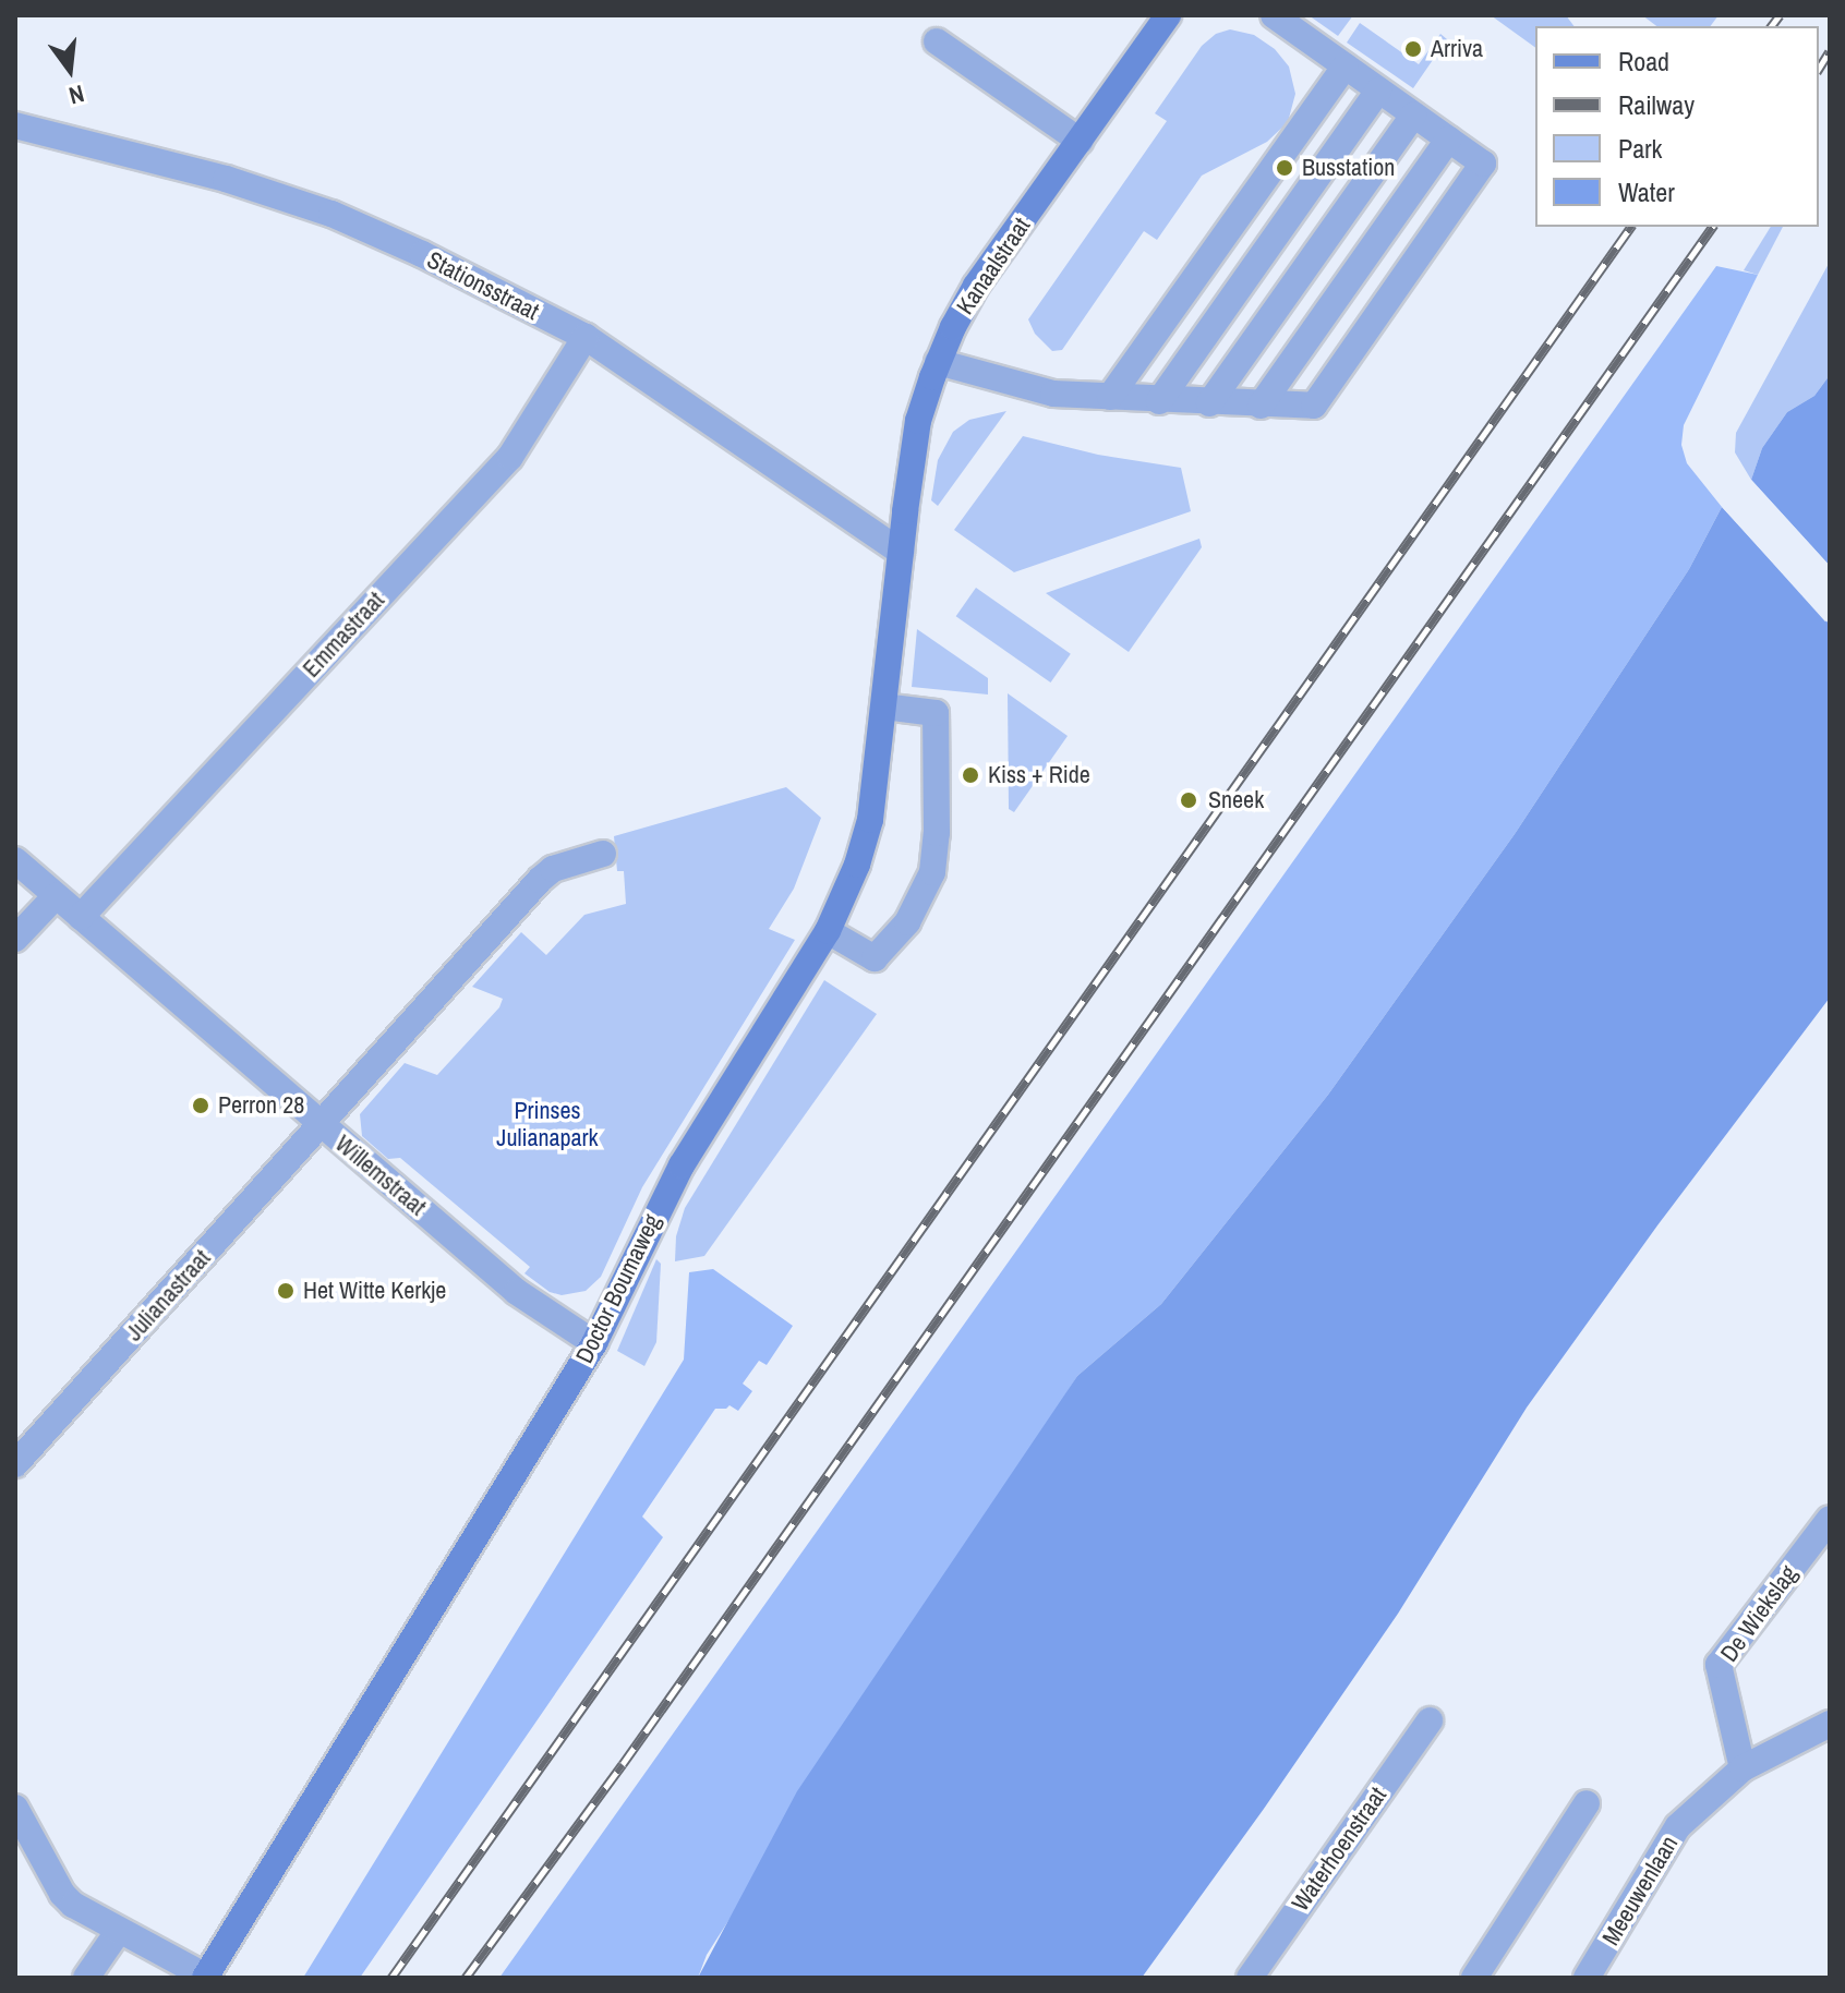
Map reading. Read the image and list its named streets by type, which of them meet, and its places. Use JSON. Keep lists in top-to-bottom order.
{
  "streets": {
    "main road": ["Kanaalstraat", "Doctor Boumaweg"],
    "street": [
      "Stationsstraat",
      "Emmastraat",
      "Willemstraat",
      "Julianastraat",
      "De Wiekslag",
      "Waterhoenstraat",
      "Meeuwenlaan"
    ]
  },
  "crossings": [
    ["Kanaalstraat", "Stationsstraat"],
    ["Kanaalstraat", "Doctor Boumaweg"],
    ["Stationsstraat", "Emmastraat"],
    ["Stationsstraat", "Doctor Boumaweg"],
    ["Emmastraat", "Willemstraat"],
    ["Willemstraat", "Doctor Boumaweg"],
    ["Willemstraat", "Julianastraat"],
    ["De Wiekslag", "Meeuwenlaan"]
  ],
  "parks": ["Prinses Julianapark"],
  "places": [
    "Arriva",
    "Busstation",
    "Kiss + Ride",
    "Sneek",
    "Perron 28",
    "Het Witte Kerkje"
  ],
  "legend": [
    "Road",
    "Railway",
    "Park",
    "Water"
  ],
  "north": "bottom"
}
